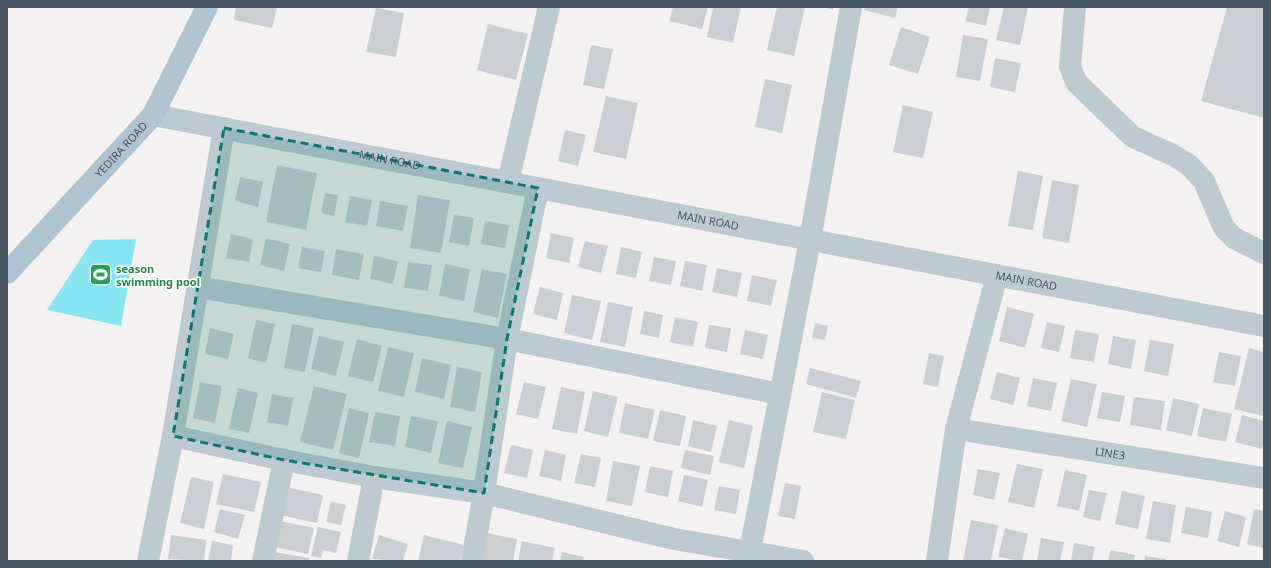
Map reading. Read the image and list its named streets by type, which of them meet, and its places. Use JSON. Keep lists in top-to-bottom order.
{
  "streets": {
    "main road": ["YEDIRA ROAD"],
    "street": ["MAIN ROAD", "LINE3"]
  },
  "crossings": [
    ["YEDIRA ROAD", "MAIN ROAD"]
  ],
  "places": {
    "sports": ["season swimming pool"]
  }
}
